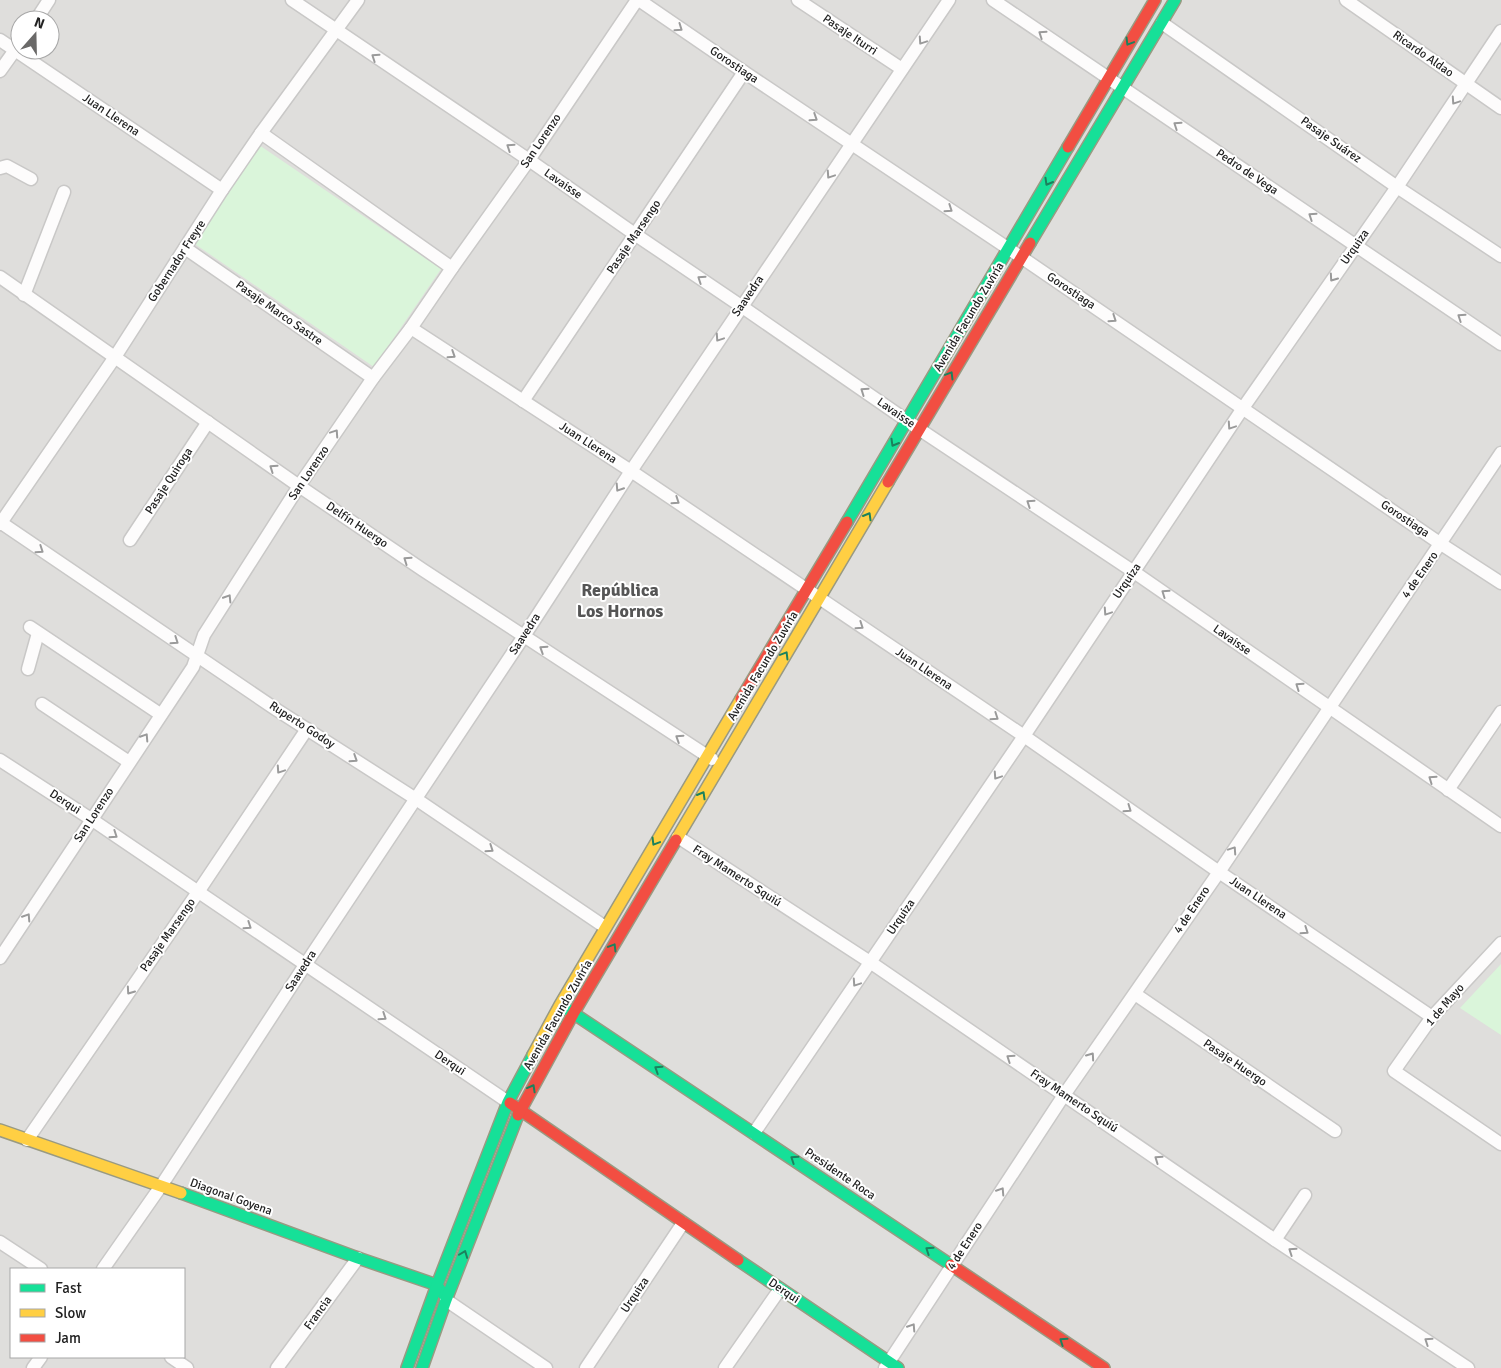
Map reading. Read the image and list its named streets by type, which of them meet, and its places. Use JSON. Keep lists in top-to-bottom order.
{
  "streets": {
    "main road": [
      "Avenida Facundo Zuviría",
      "Derqui",
      "Presidente Roca",
      "Diagonal Goyena"
    ],
    "street": [
      "Pasaje Iturri",
      "Ricardo Aldao",
      "Gorostiaga",
      "Juan Llerena",
      "Pasaje Suárez",
      "San Lorenzo",
      "Pedro de Vega",
      "Lavaisse",
      "Pasaje Marsengo",
      "Urquiza",
      "Gobernador Freyre",
      "Saavedra",
      "Pasaje Marco Sastre",
      "Pasaje Quiroga",
      "Delfín Huergo",
      "4 de Enero",
      "Ruperto Godoy",
      "Fray Mamerto Squiú",
      "1 de Mayo",
      "Pasaje Huergo",
      "Francia"
    ]
  },
  "crossings": [
    ["Pasaje Iturri", "Saavedra"],
    ["Ricardo Aldao", "Urquiza"],
    ["Gorostiaga", "San Lorenzo"],
    ["Gorostiaga", "Pasaje Marsengo"],
    ["Gorostiaga", "Urquiza"],
    ["Gorostiaga", "Saavedra"],
    ["Gorostiaga", "Avenida Facundo Zuviría"],
    ["Gorostiaga", "4 de Enero"],
    ["Juan Llerena", "San Lorenzo"],
    ["Juan Llerena", "Pasaje Marsengo"],
    ["Juan Llerena", "Urquiza"],
    ["Juan Llerena", "Gobernador Freyre"],
    ["Juan Llerena", "Saavedra"],
    ["Juan Llerena", "Avenida Facundo Zuviría"],
    ["Juan Llerena", "4 de Enero"],
    ["Juan Llerena", "1 de Mayo"],
    ["Pasaje Suárez", "Urquiza"],
    ["Pasaje Suárez", "Avenida Facundo Zuviría"],
    ["San Lorenzo", "Lavaisse"],
    ["San Lorenzo", "Pasaje Marco Sastre"],
    ["San Lorenzo", "Delfín Huergo"],
    ["San Lorenzo", "Ruperto Godoy"],
    ["San Lorenzo", "Derqui"],
    ["Pedro de Vega", "Urquiza"],
    ["Pedro de Vega", "Avenida Facundo Zuviría"],
    ["Lavaisse", "Pasaje Marsengo"],
    ["Lavaisse", "Urquiza"],
    ["Lavaisse", "Gobernador Freyre"],
    ["Lavaisse", "Saavedra"],
    ["Lavaisse", "Avenida Facundo Zuviría"],
    ["Lavaisse", "4 de Enero"],
    ["Pasaje Marsengo", "Ruperto Godoy"],
    ["Pasaje Marsengo", "Derqui"],
    ["Pasaje Marsengo", "Diagonal Goyena"],
    ["Urquiza", "Derqui"],
    ["Urquiza", "Fray Mamerto Squiú"],
    ["Urquiza", "Presidente Roca"],
    ["Gobernador Freyre", "Pasaje Marco Sastre"],
    ["Gobernador Freyre", "Delfín Huergo"],
    ["Gobernador Freyre", "Ruperto Godoy"],
    ["Saavedra", "Delfín Huergo"],
    ["Saavedra", "Ruperto Godoy"],
    ["Saavedra", "Derqui"],
    ["Saavedra", "Diagonal Goyena"],
    ["Avenida Facundo Zuviría", "Delfín Huergo"],
    ["Avenida Facundo Zuviría", "Ruperto Godoy"],
    ["Avenida Facundo Zuviría", "Derqui"],
    ["Avenida Facundo Zuviría", "Fray Mamerto Squiú"],
    ["Avenida Facundo Zuviría", "Presidente Roca"],
    ["Avenida Facundo Zuviría", "Diagonal Goyena"],
    ["Pasaje Quiroga", "Delfín Huergo"],
    ["4 de Enero", "Derqui"],
    ["4 de Enero", "Fray Mamerto Squiú"],
    ["4 de Enero", "Pasaje Huergo"],
    ["4 de Enero", "Presidente Roca"],
    ["Diagonal Goyena", "Francia"]
  ],
  "one_way": [
    "Gorostiaga",
    "Juan Llerena",
    "San Lorenzo",
    "Pedro de Vega",
    "Lavaisse",
    "Pasaje Marsengo",
    "Urquiza",
    "Saavedra",
    "Delfín Huergo",
    "4 de Enero",
    "Ruperto Godoy",
    "Derqui",
    "Fray Mamerto Squiú",
    "Presidente Roca"
  ],
  "districts": ["República Los Hornos"],
  "legend": ["Fast", "Slow", "Jam"],
  "north": "top"
}
